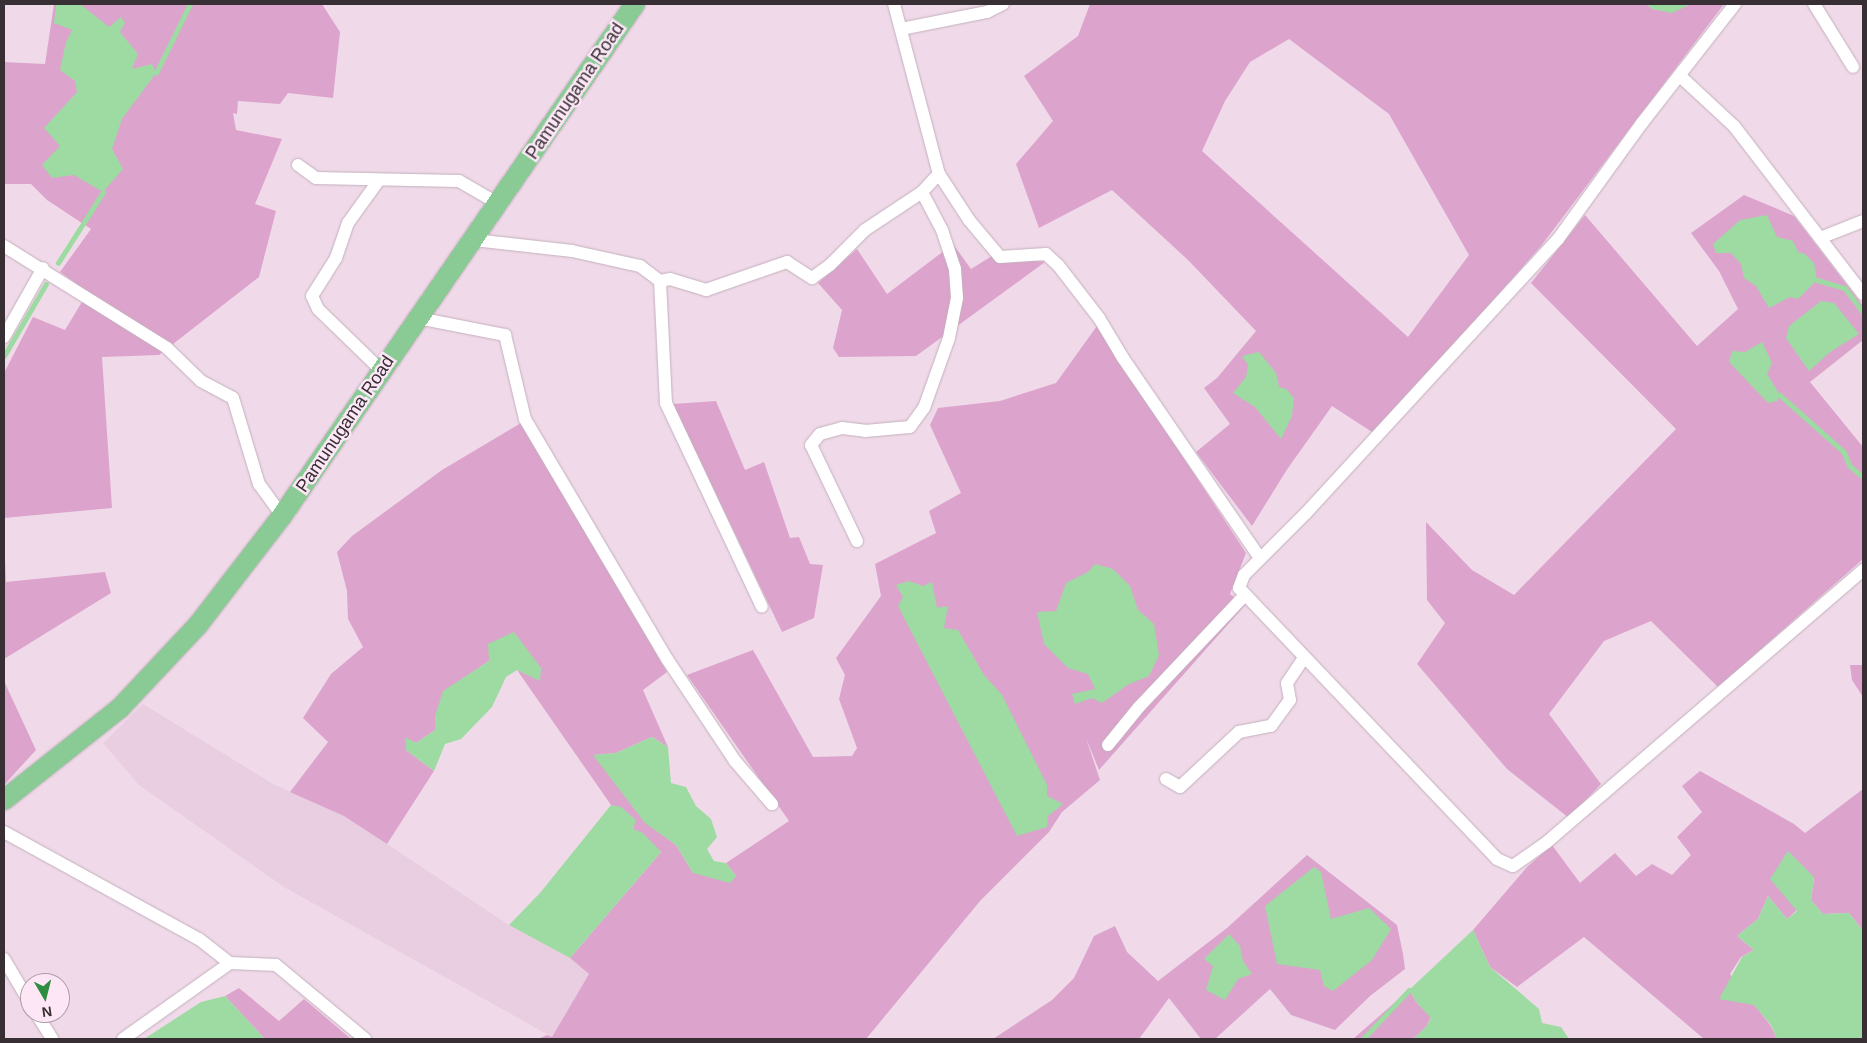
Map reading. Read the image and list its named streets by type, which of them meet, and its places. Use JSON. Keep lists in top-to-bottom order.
{
  "streets": {
    "main road": ["Pamunugama Road"]
  },
  "north": "bottom"
}
